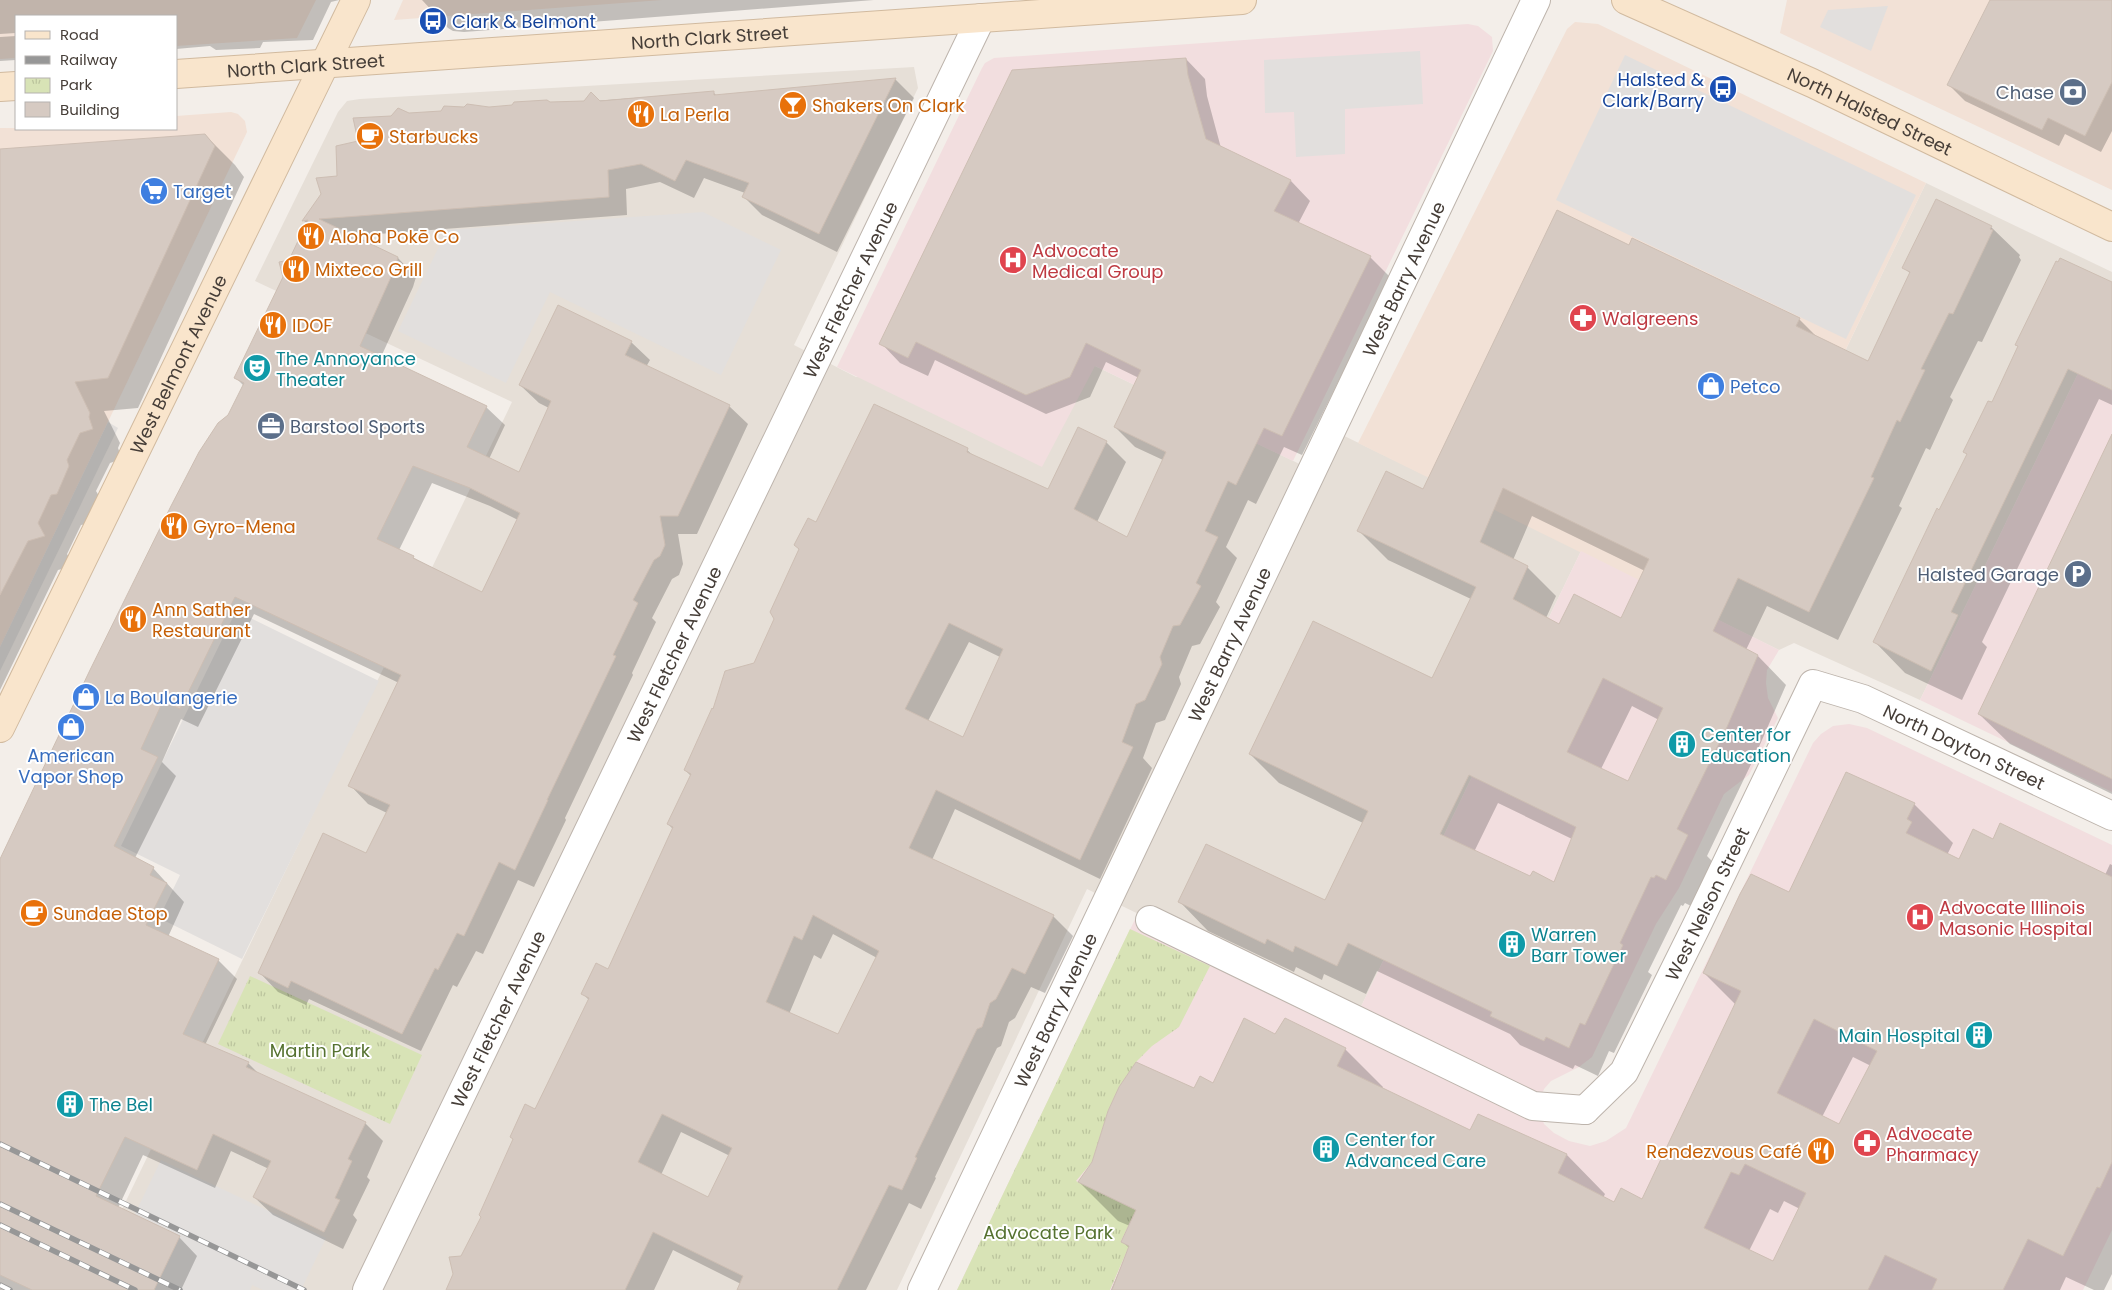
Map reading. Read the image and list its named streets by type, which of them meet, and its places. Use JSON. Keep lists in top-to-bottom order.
{
  "streets": {
    "main road": ["North Clark Street", "North Halsted Street", "West Belmont Avenue"],
    "street": [
      "West Barry Avenue",
      "West Fletcher Avenue",
      "North Dayton Street",
      "West Nelson Street"
    ]
  },
  "crossings": [
    ["North Clark Street", "West Fletcher Avenue"],
    ["North Clark Street", "West Belmont Avenue"],
    ["North Dayton Street", "West Nelson Street"]
  ],
  "parks": ["Martin Park", "Advocate Park"],
  "places": {
    "bus stop": ["Clark & Belmont", "Halsted & Clark/Barry"],
    "bank": ["Chase"],
    "bar": ["Shakers On Clark"],
    "restaurant": [
      "La Perla",
      "Aloha Pokē Co",
      "Mixteco Grill",
      "IDOF",
      "Gyro-Mena",
      "Ann Sather Restaurant",
      "Rendezvous Café"
    ],
    "cafe": ["Starbucks", "Sundae Stop"],
    "supermarket": ["Target"],
    "hospital": ["Advocate Medical Group", "Advocate Illinois Masonic Hospital"],
    "pharmacy": ["Walgreens", "Advocate Pharmacy"],
    "theatre": ["The Annoyance Theater"],
    "shop": ["Petco", "La Boulangerie", "American Vapor Shop"],
    "office": ["Barstool Sports"],
    "parking": ["Halsted Garage"],
    "building": [
      "Center for Education",
      "Warren Barr Tower",
      "Main Hospital",
      "The Bel",
      "Center for Advanced Care"
    ]
  },
  "legend": [
    "Road",
    "Railway",
    "Park",
    "Building"
  ]
}
